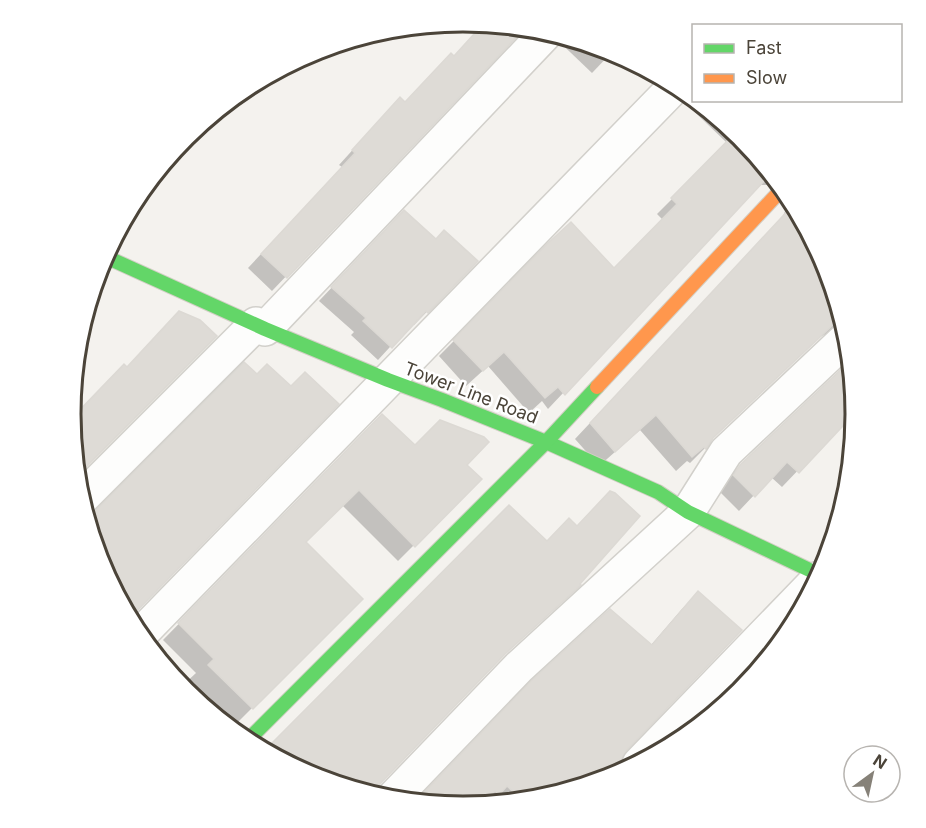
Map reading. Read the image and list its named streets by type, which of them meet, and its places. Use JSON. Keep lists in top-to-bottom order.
{
  "streets": {
    "street": ["Tower Line Road"]
  },
  "legend": ["Fast", "Slow"],
  "north": "top right"
}
